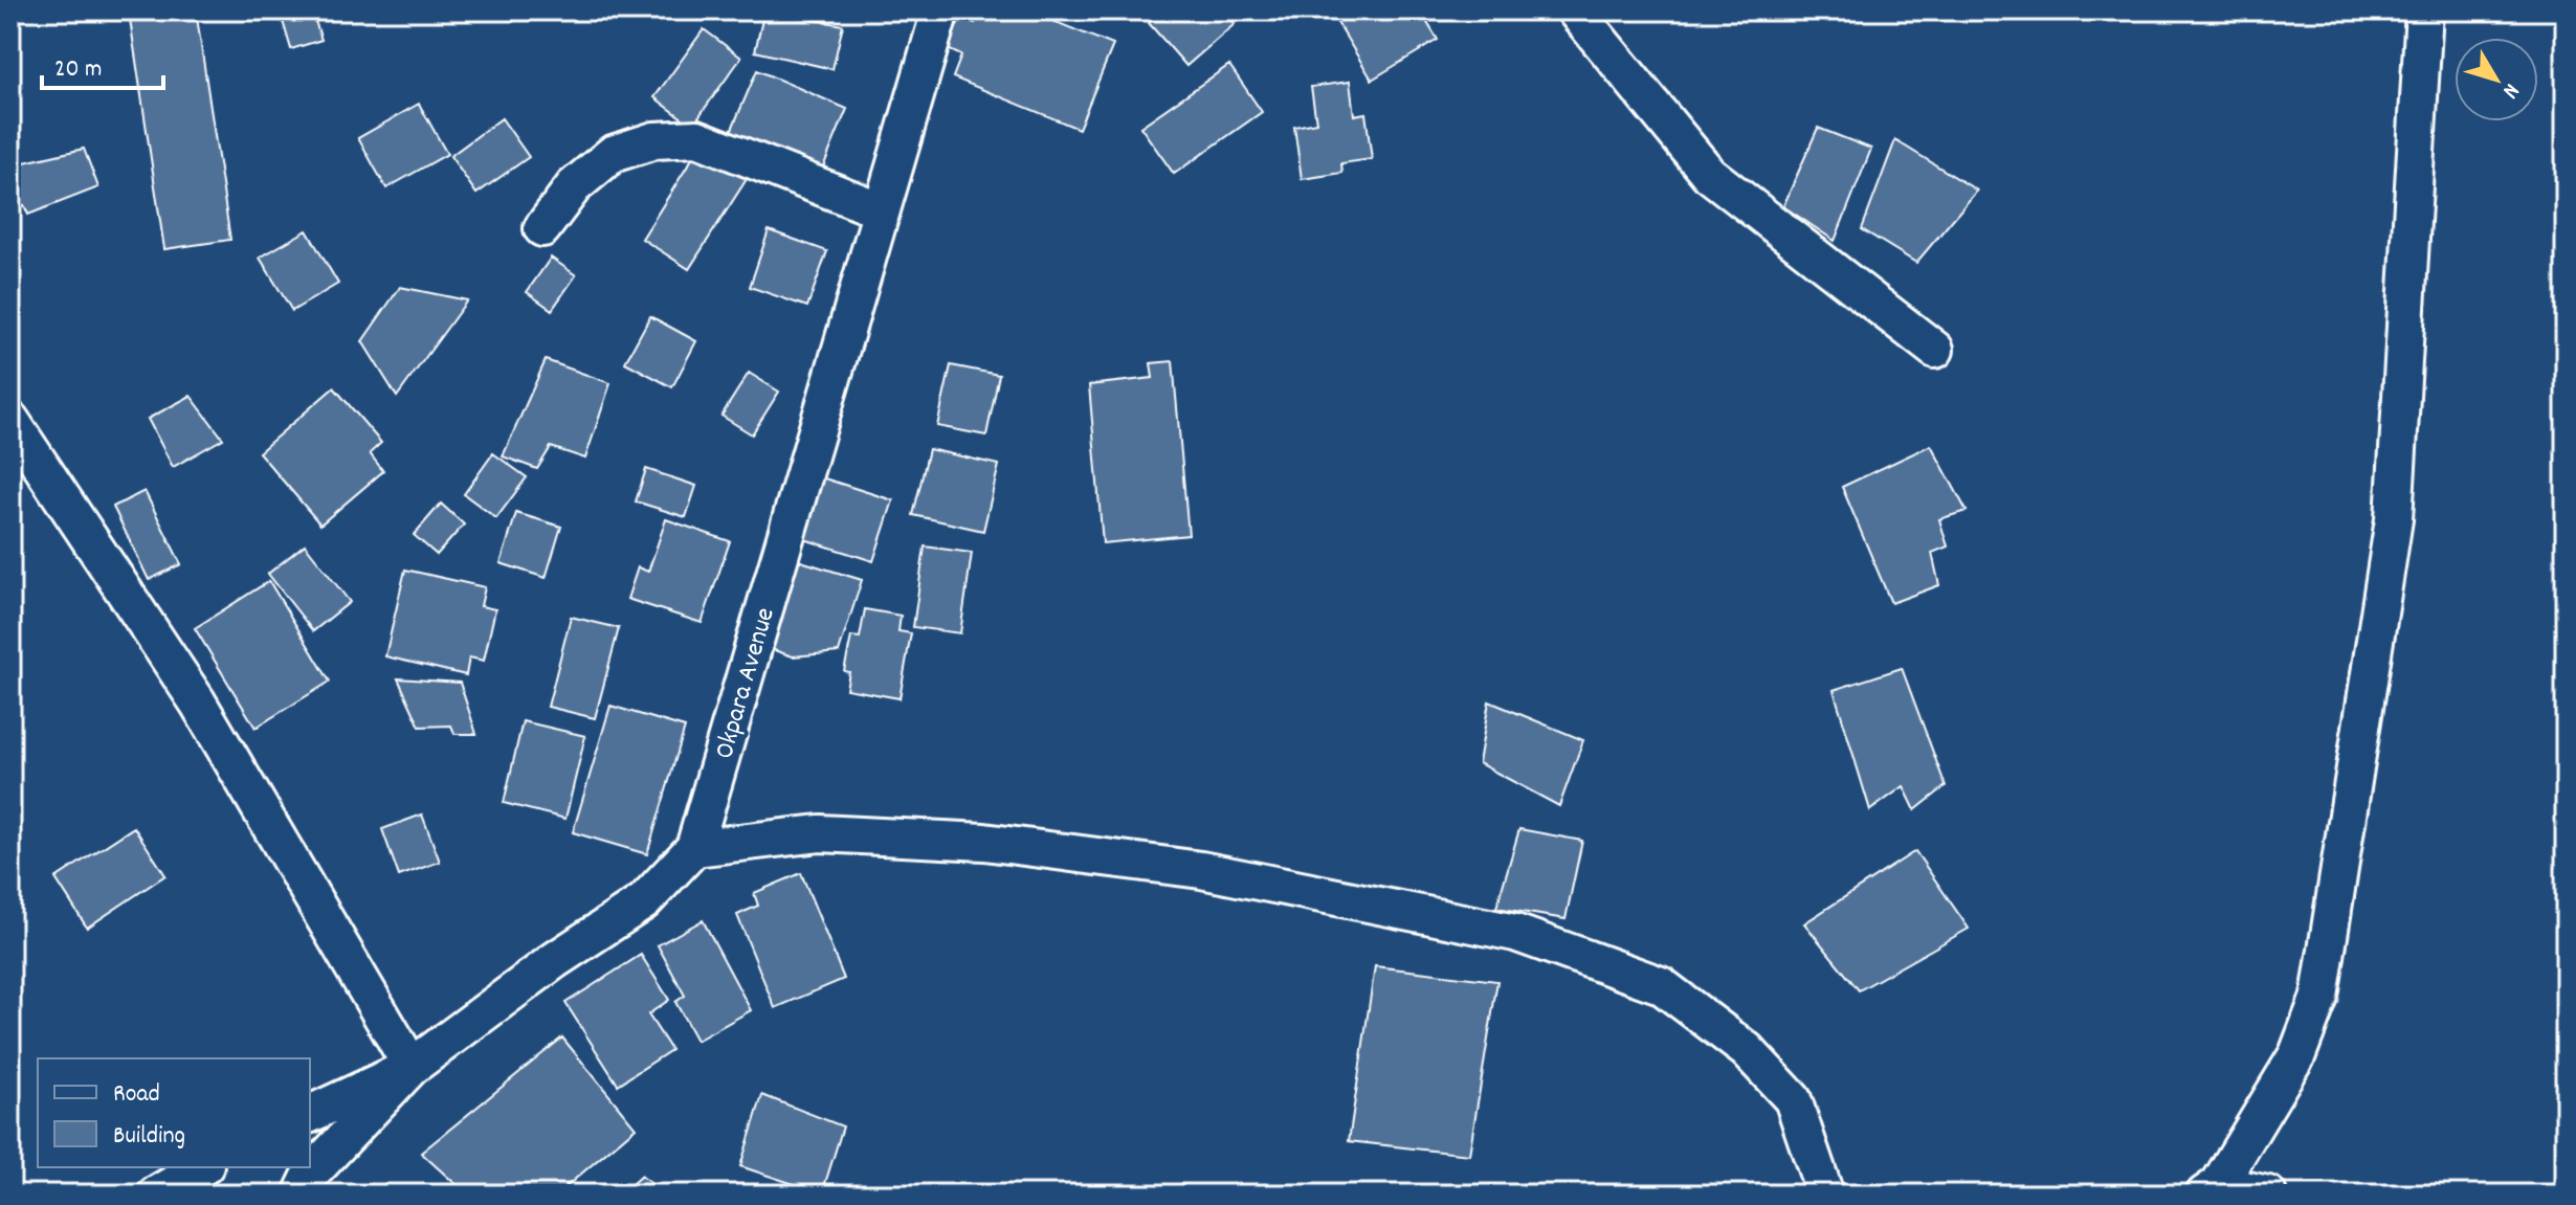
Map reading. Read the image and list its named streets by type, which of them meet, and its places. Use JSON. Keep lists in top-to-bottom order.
{
  "streets": {
    "street": ["Okpara Avenue"]
  },
  "legend": ["Road", "Building"],
  "scale_bar": "20 m",
  "north": "bottom right"
}
